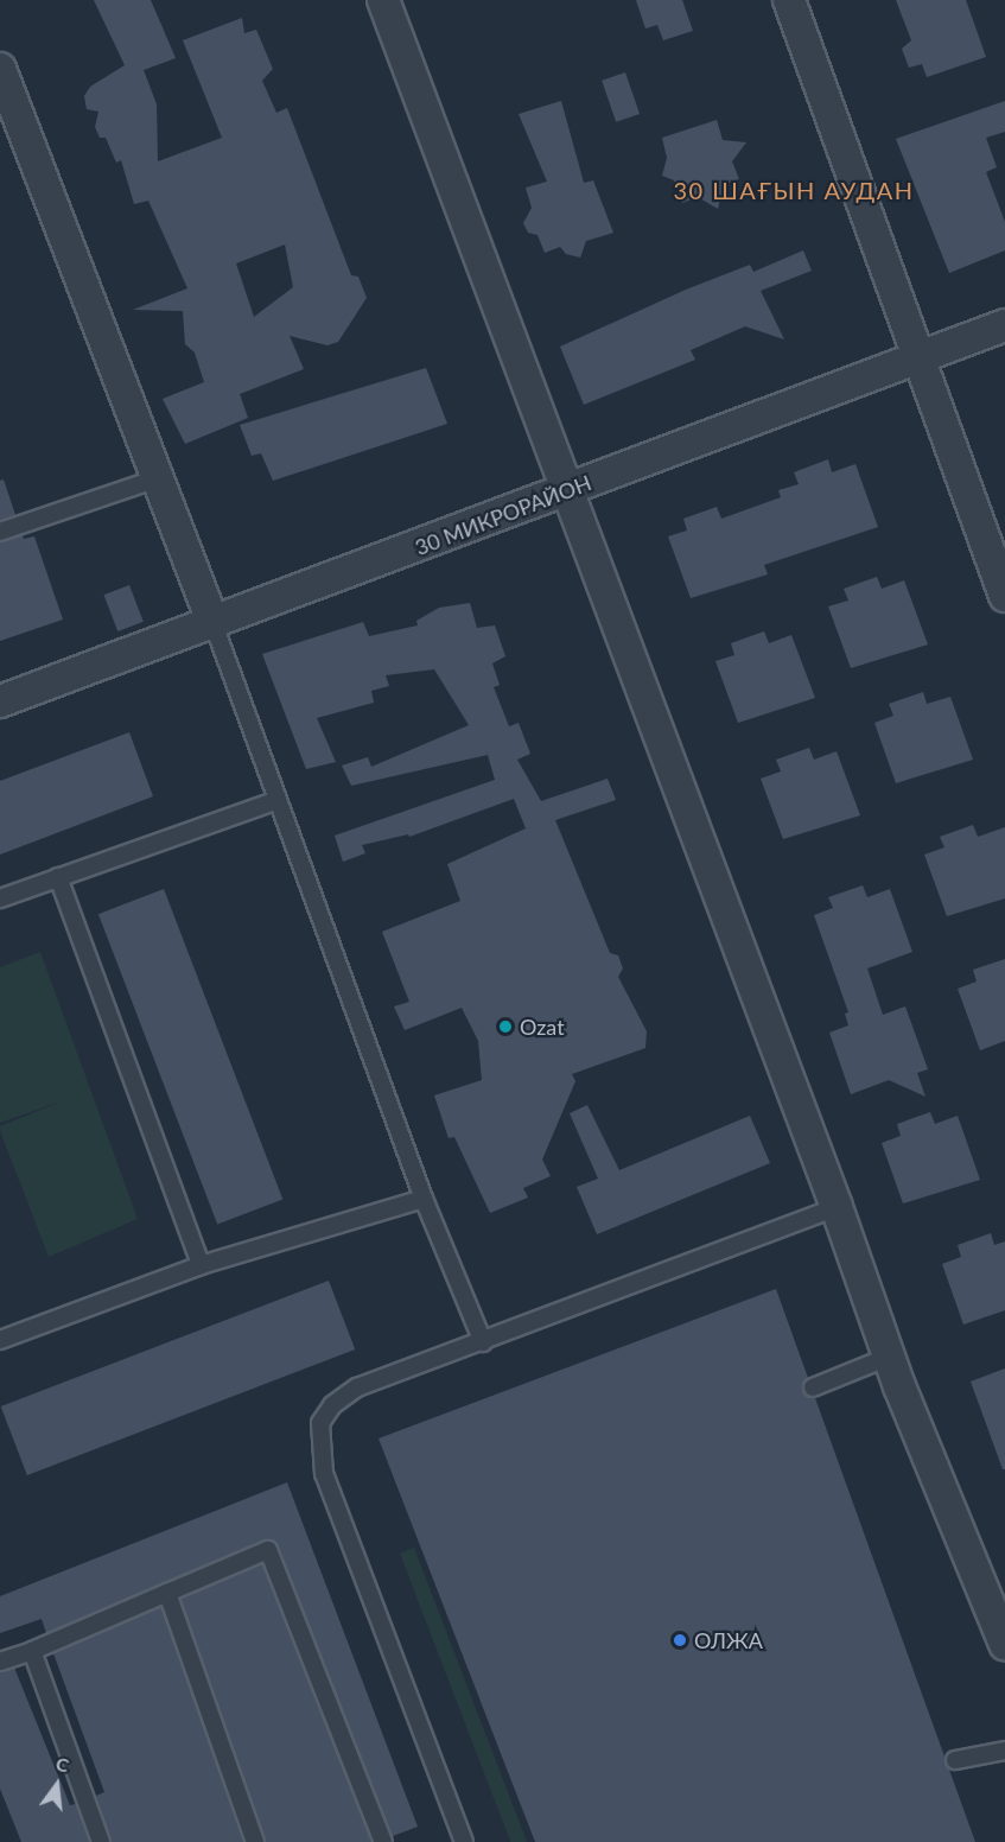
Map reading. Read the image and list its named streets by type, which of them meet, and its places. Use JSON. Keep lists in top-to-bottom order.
{
  "streets": {
    "street": ["30 МИКРОРАЙОН"]
  },
  "districts": ["30 ШАҒЫН АУДАН"],
  "places": ["Ozat", "ОЛЖА"],
  "north": "top"
}
